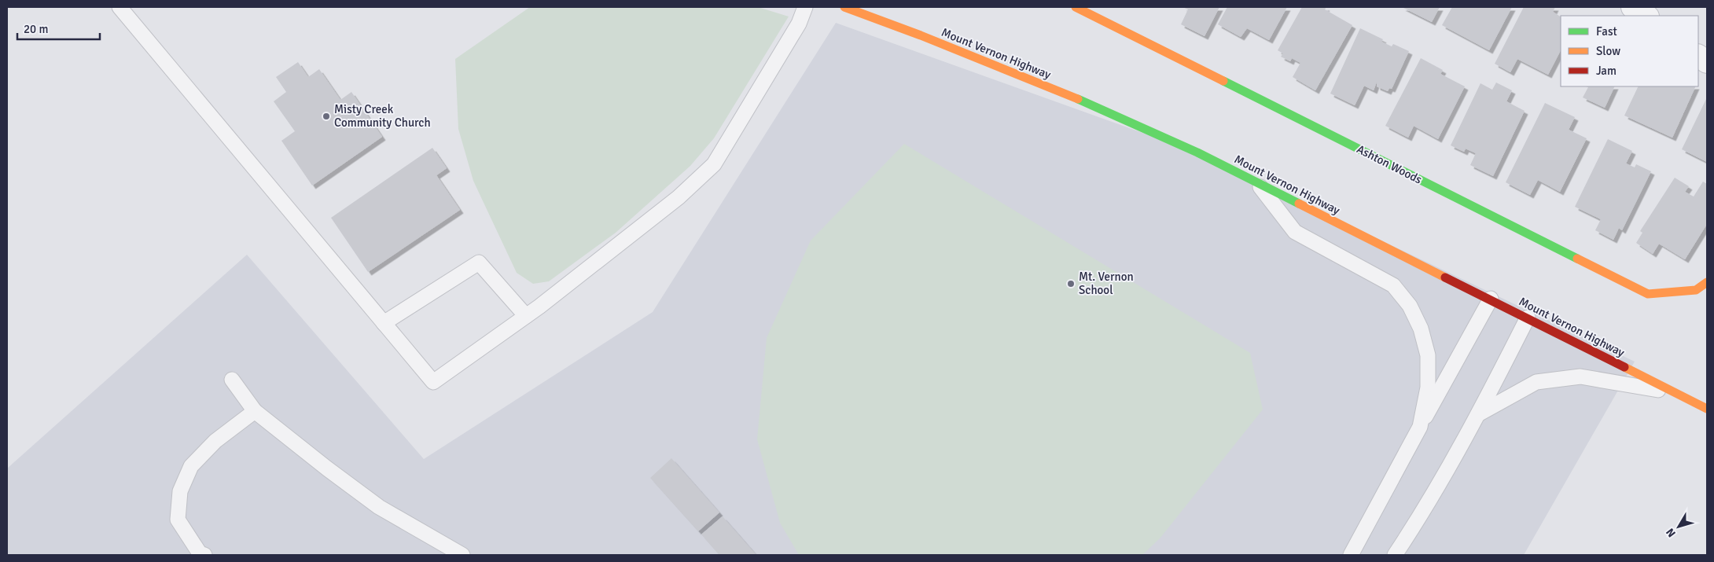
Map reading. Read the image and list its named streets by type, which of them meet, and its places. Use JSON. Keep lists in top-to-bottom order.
{
  "streets": {
    "main road": ["Mount Vernon Highway", "Ashton Woods"]
  },
  "places": ["Misty Creek Community Church", "Mt. Vernon School"],
  "legend": ["Fast", "Slow", "Jam"],
  "scale_bar": "20 m",
  "north": "bottom left"
}
